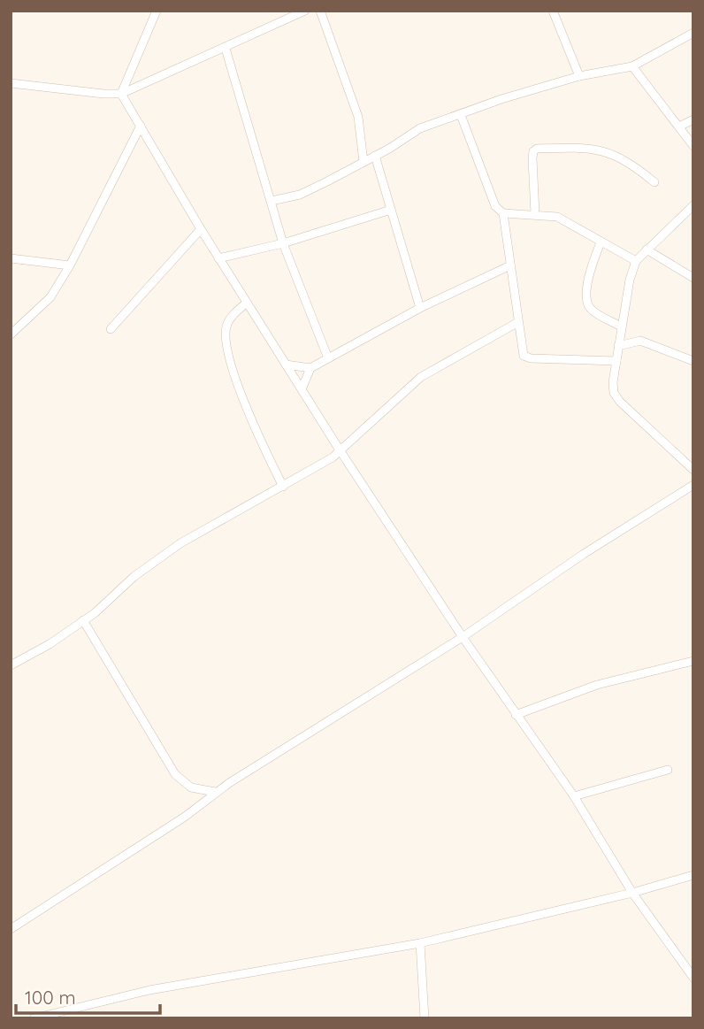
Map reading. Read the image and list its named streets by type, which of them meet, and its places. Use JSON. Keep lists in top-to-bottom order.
{
  "scale_bar": "100 m"
}
